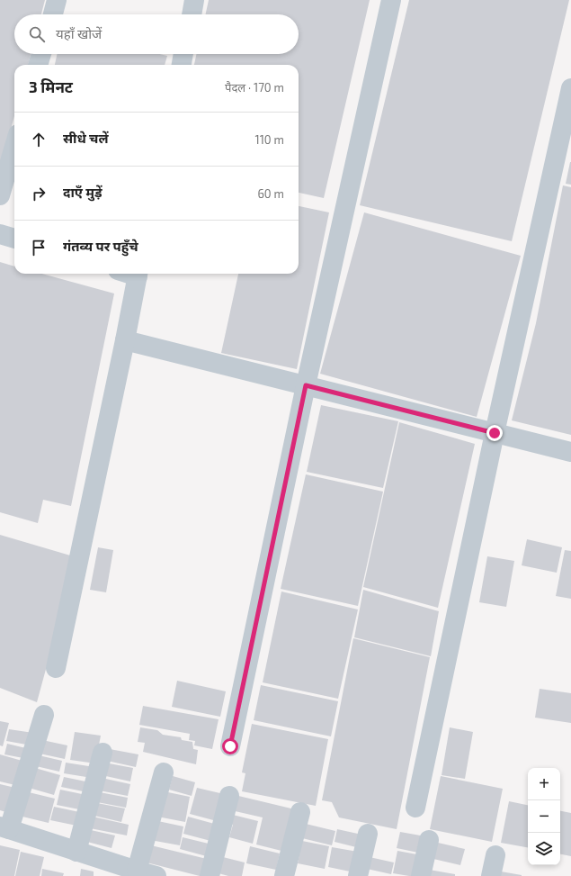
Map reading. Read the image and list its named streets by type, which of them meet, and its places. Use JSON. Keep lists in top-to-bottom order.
{
  "page": {
    "search": "यहाँ खोजें",
    "heading": ["3 मिनट", "पैदल · 170 m"],
    "list": [
      ["सीधे चलें", "110 m"],
      ["दाएँ मुड़ें", "60 m"],
      "गंतव्य पर पहुँचे"
    ],
    "map_buttons": ["+", "−"]
  }
}
